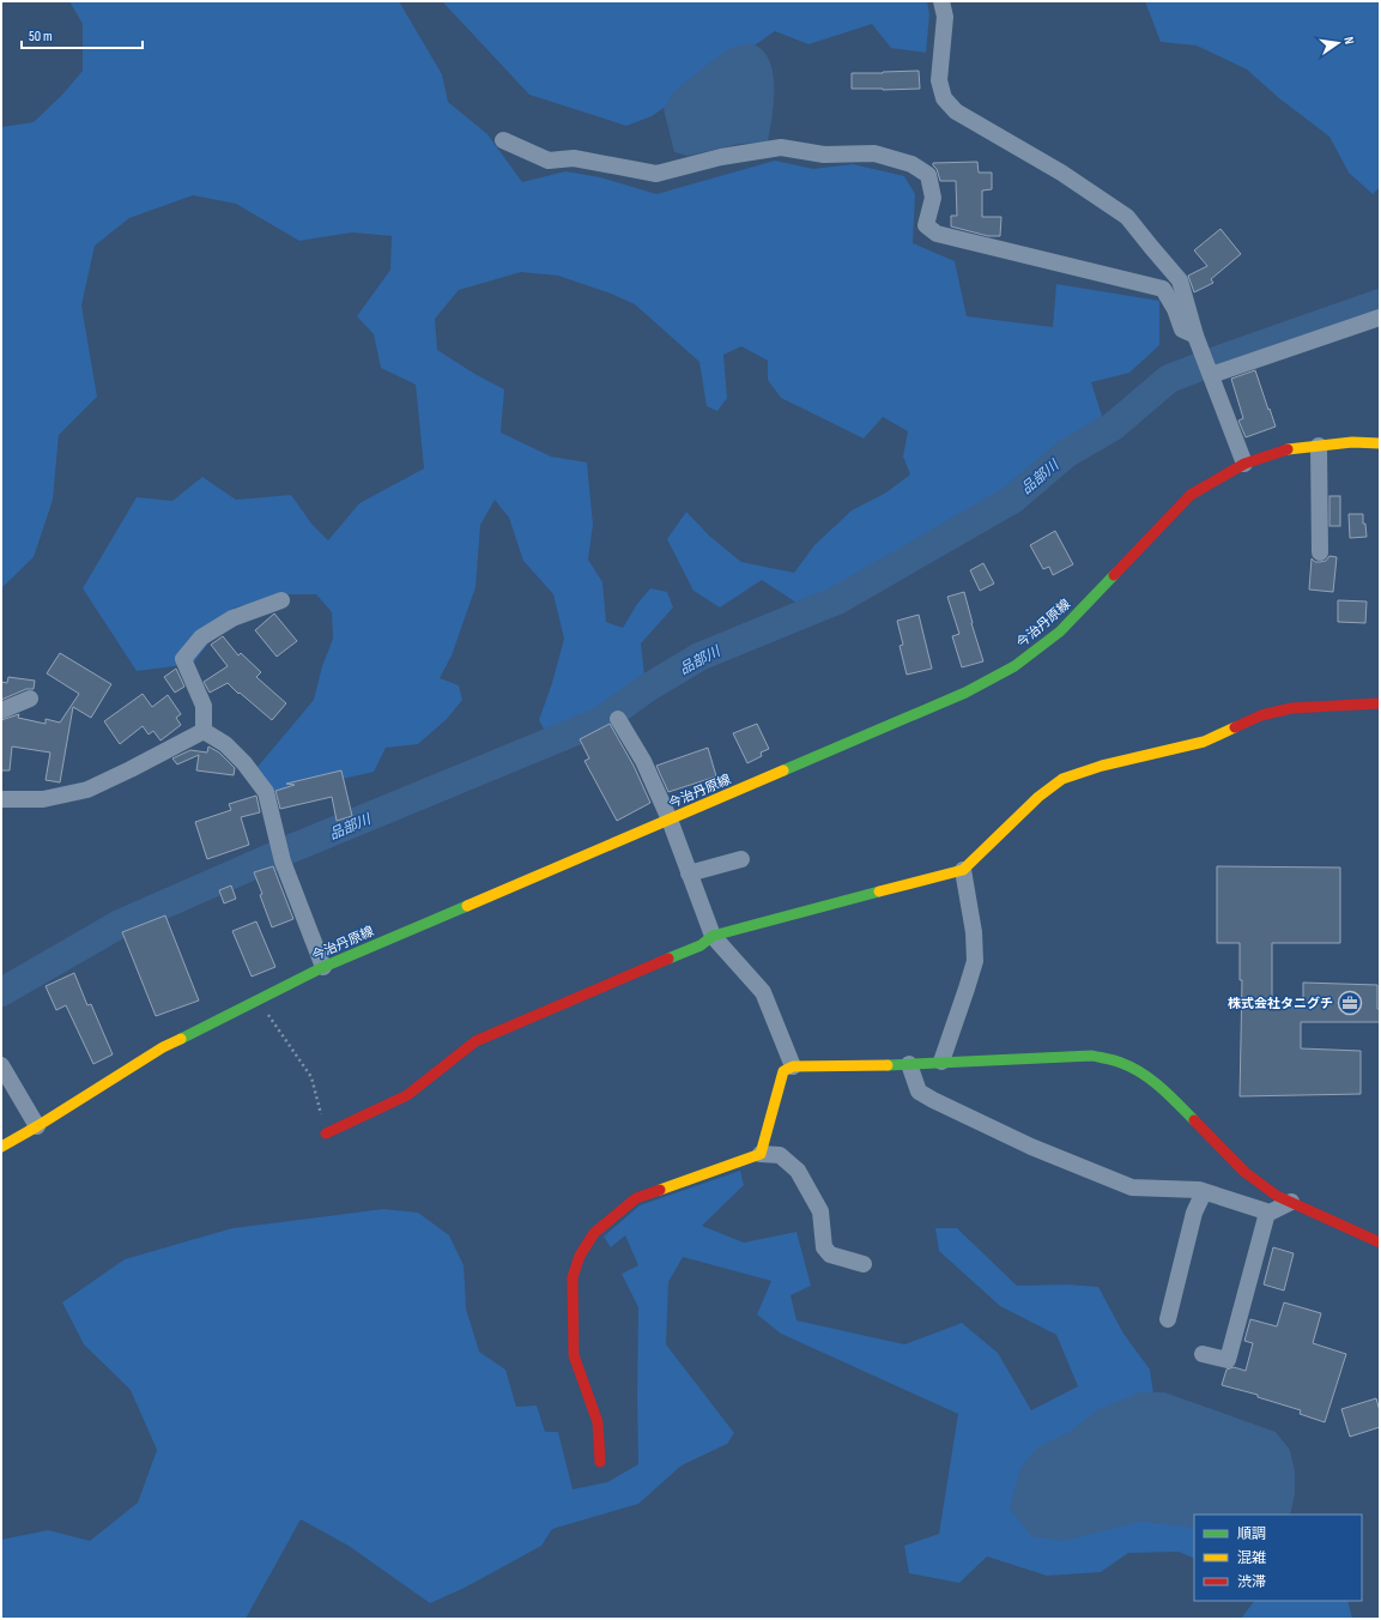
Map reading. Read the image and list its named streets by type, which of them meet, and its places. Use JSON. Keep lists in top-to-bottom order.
{
  "streets": {
    "street": ["今治丹原線"]
  },
  "water": ["品部川"],
  "places": {
    "office": ["株式会社タニグチ"]
  },
  "legend": ["順調", "混雑", "渋滞"],
  "scale_bar": "50 m",
  "north": "right"
}
